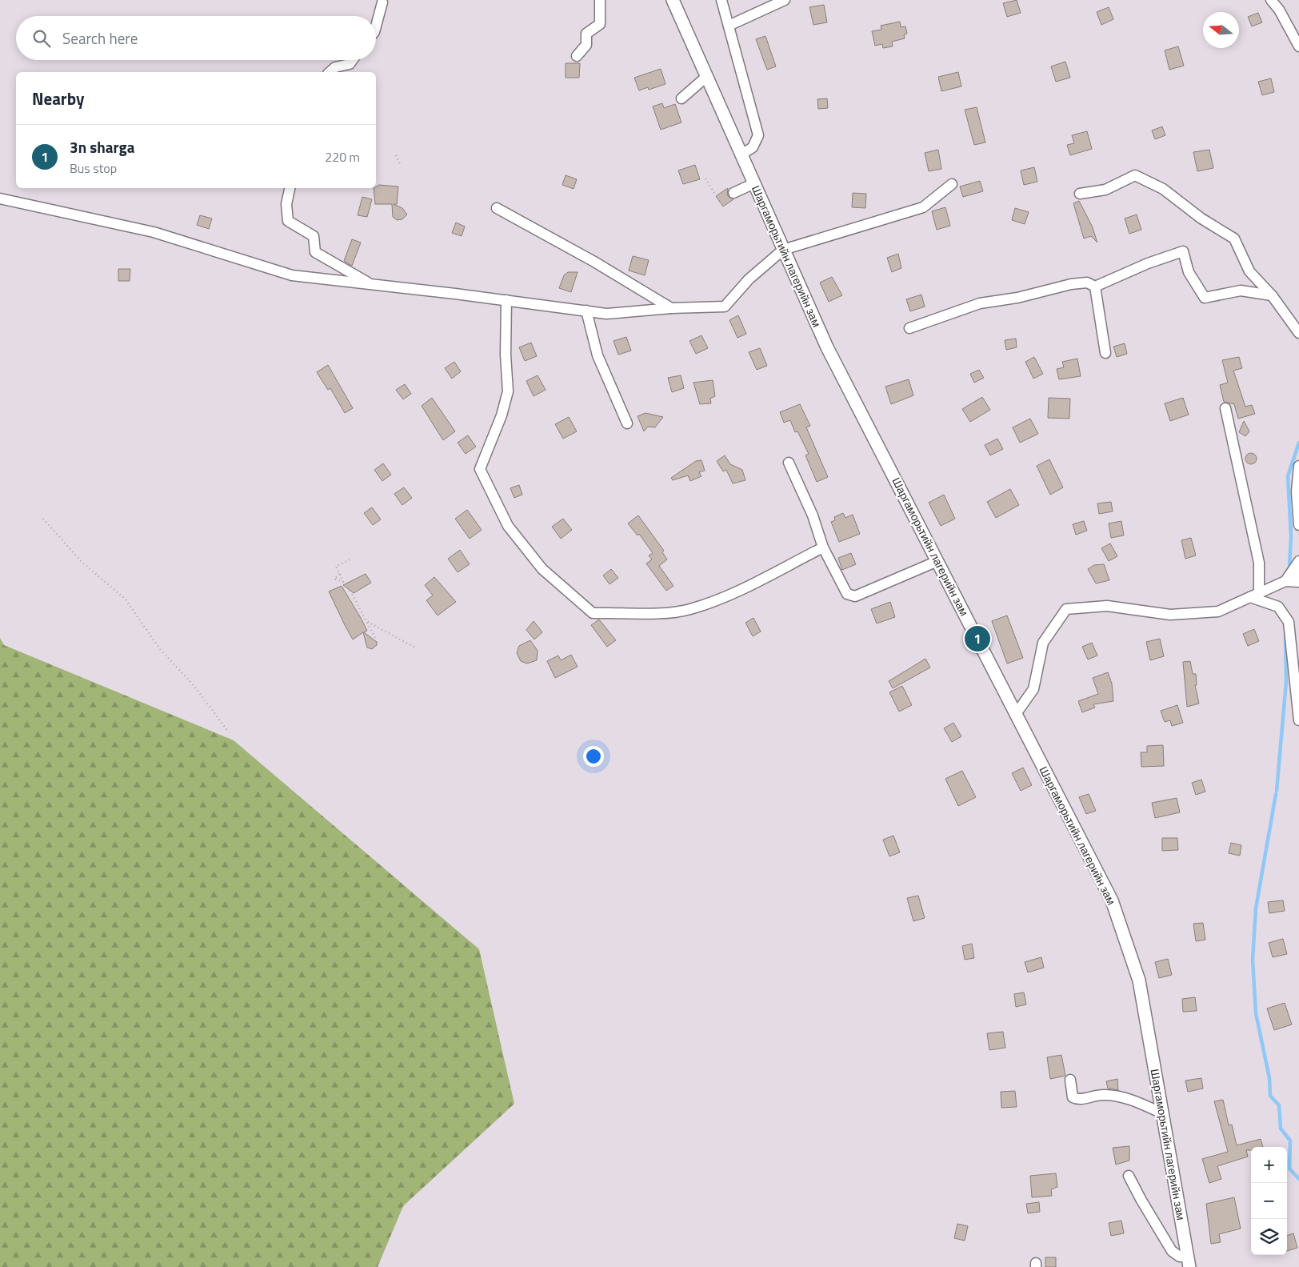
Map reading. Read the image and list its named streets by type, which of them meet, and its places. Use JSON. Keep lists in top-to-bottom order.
{
  "streets": {
    "street": ["Шаргаморьтийн лагерийн зам"]
  },
  "north": "left",
  "page": {
    "search": "Search here",
    "heading": "Nearby",
    "list": [
      {
        "mark": "1",
        "name": "3n sharga",
        "note": "Bus stop",
        "value": "220 m"
      }
    ],
    "pins": "1",
    "map_buttons": ["+", "−"]
  }
}
